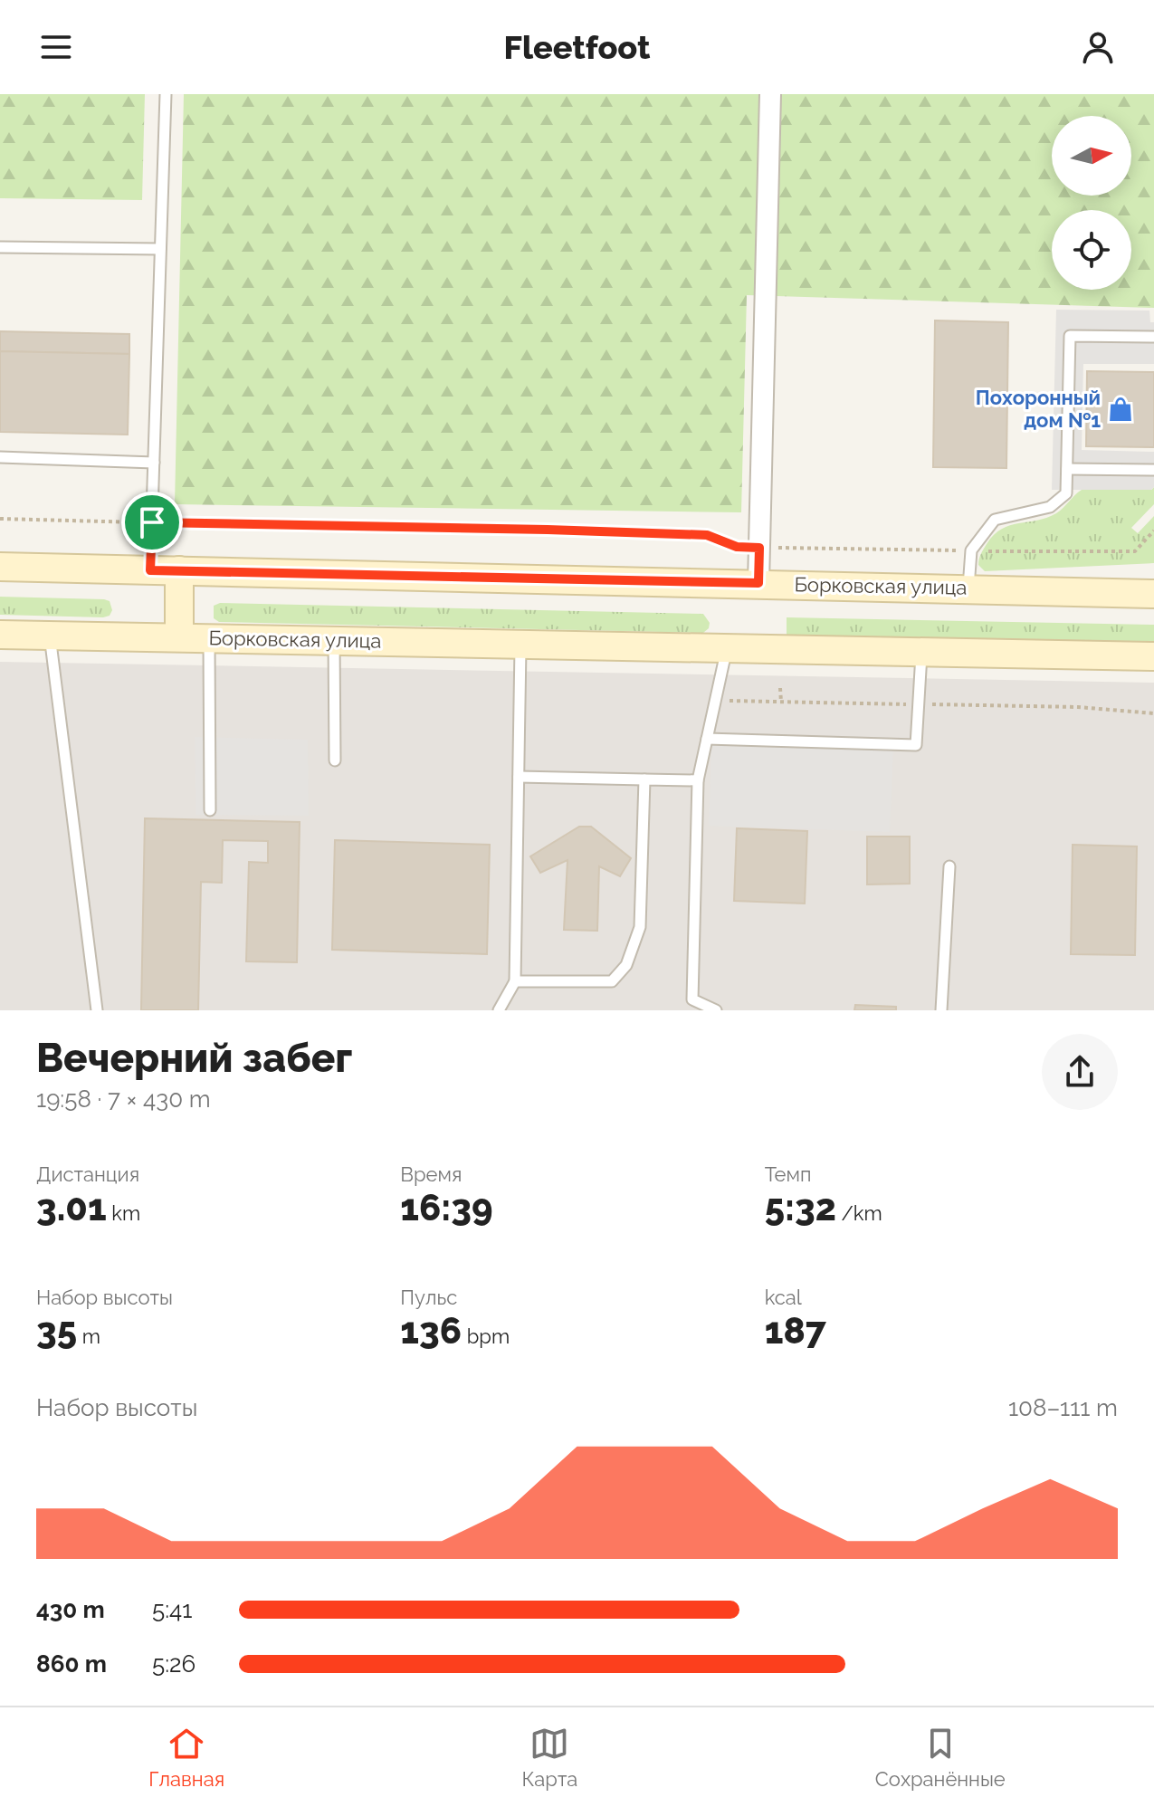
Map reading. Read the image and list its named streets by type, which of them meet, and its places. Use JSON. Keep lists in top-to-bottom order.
{
  "streets": {
    "main road": ["Борковская улица"]
  },
  "places": {
    "shop": ["Похоронный дом №1"]
  },
  "north": "right",
  "page": {
    "header": "Fleetfoot",
    "heading": ["Вечерний забег", "19:58 · 7 × 430 m"],
    "stats": [
      ["Дистанция", "3.01 km"],
      ["Время", "16:39"],
      ["Темп", "5:32 /km"],
      ["Набор высоты", "35 m"],
      ["Пульс", "136 bpm"],
      ["kcal", "187"]
    ],
    "chart": ["Набор высоты", "108–111 m"],
    "list": [
      {
        "name": "430 m",
        "note": "5:41"
      },
      {
        "name": "860 m",
        "note": "5:26"
      }
    ],
    "tabs": ["Главная", "Карта", "Сохранённые"]
  }
}
